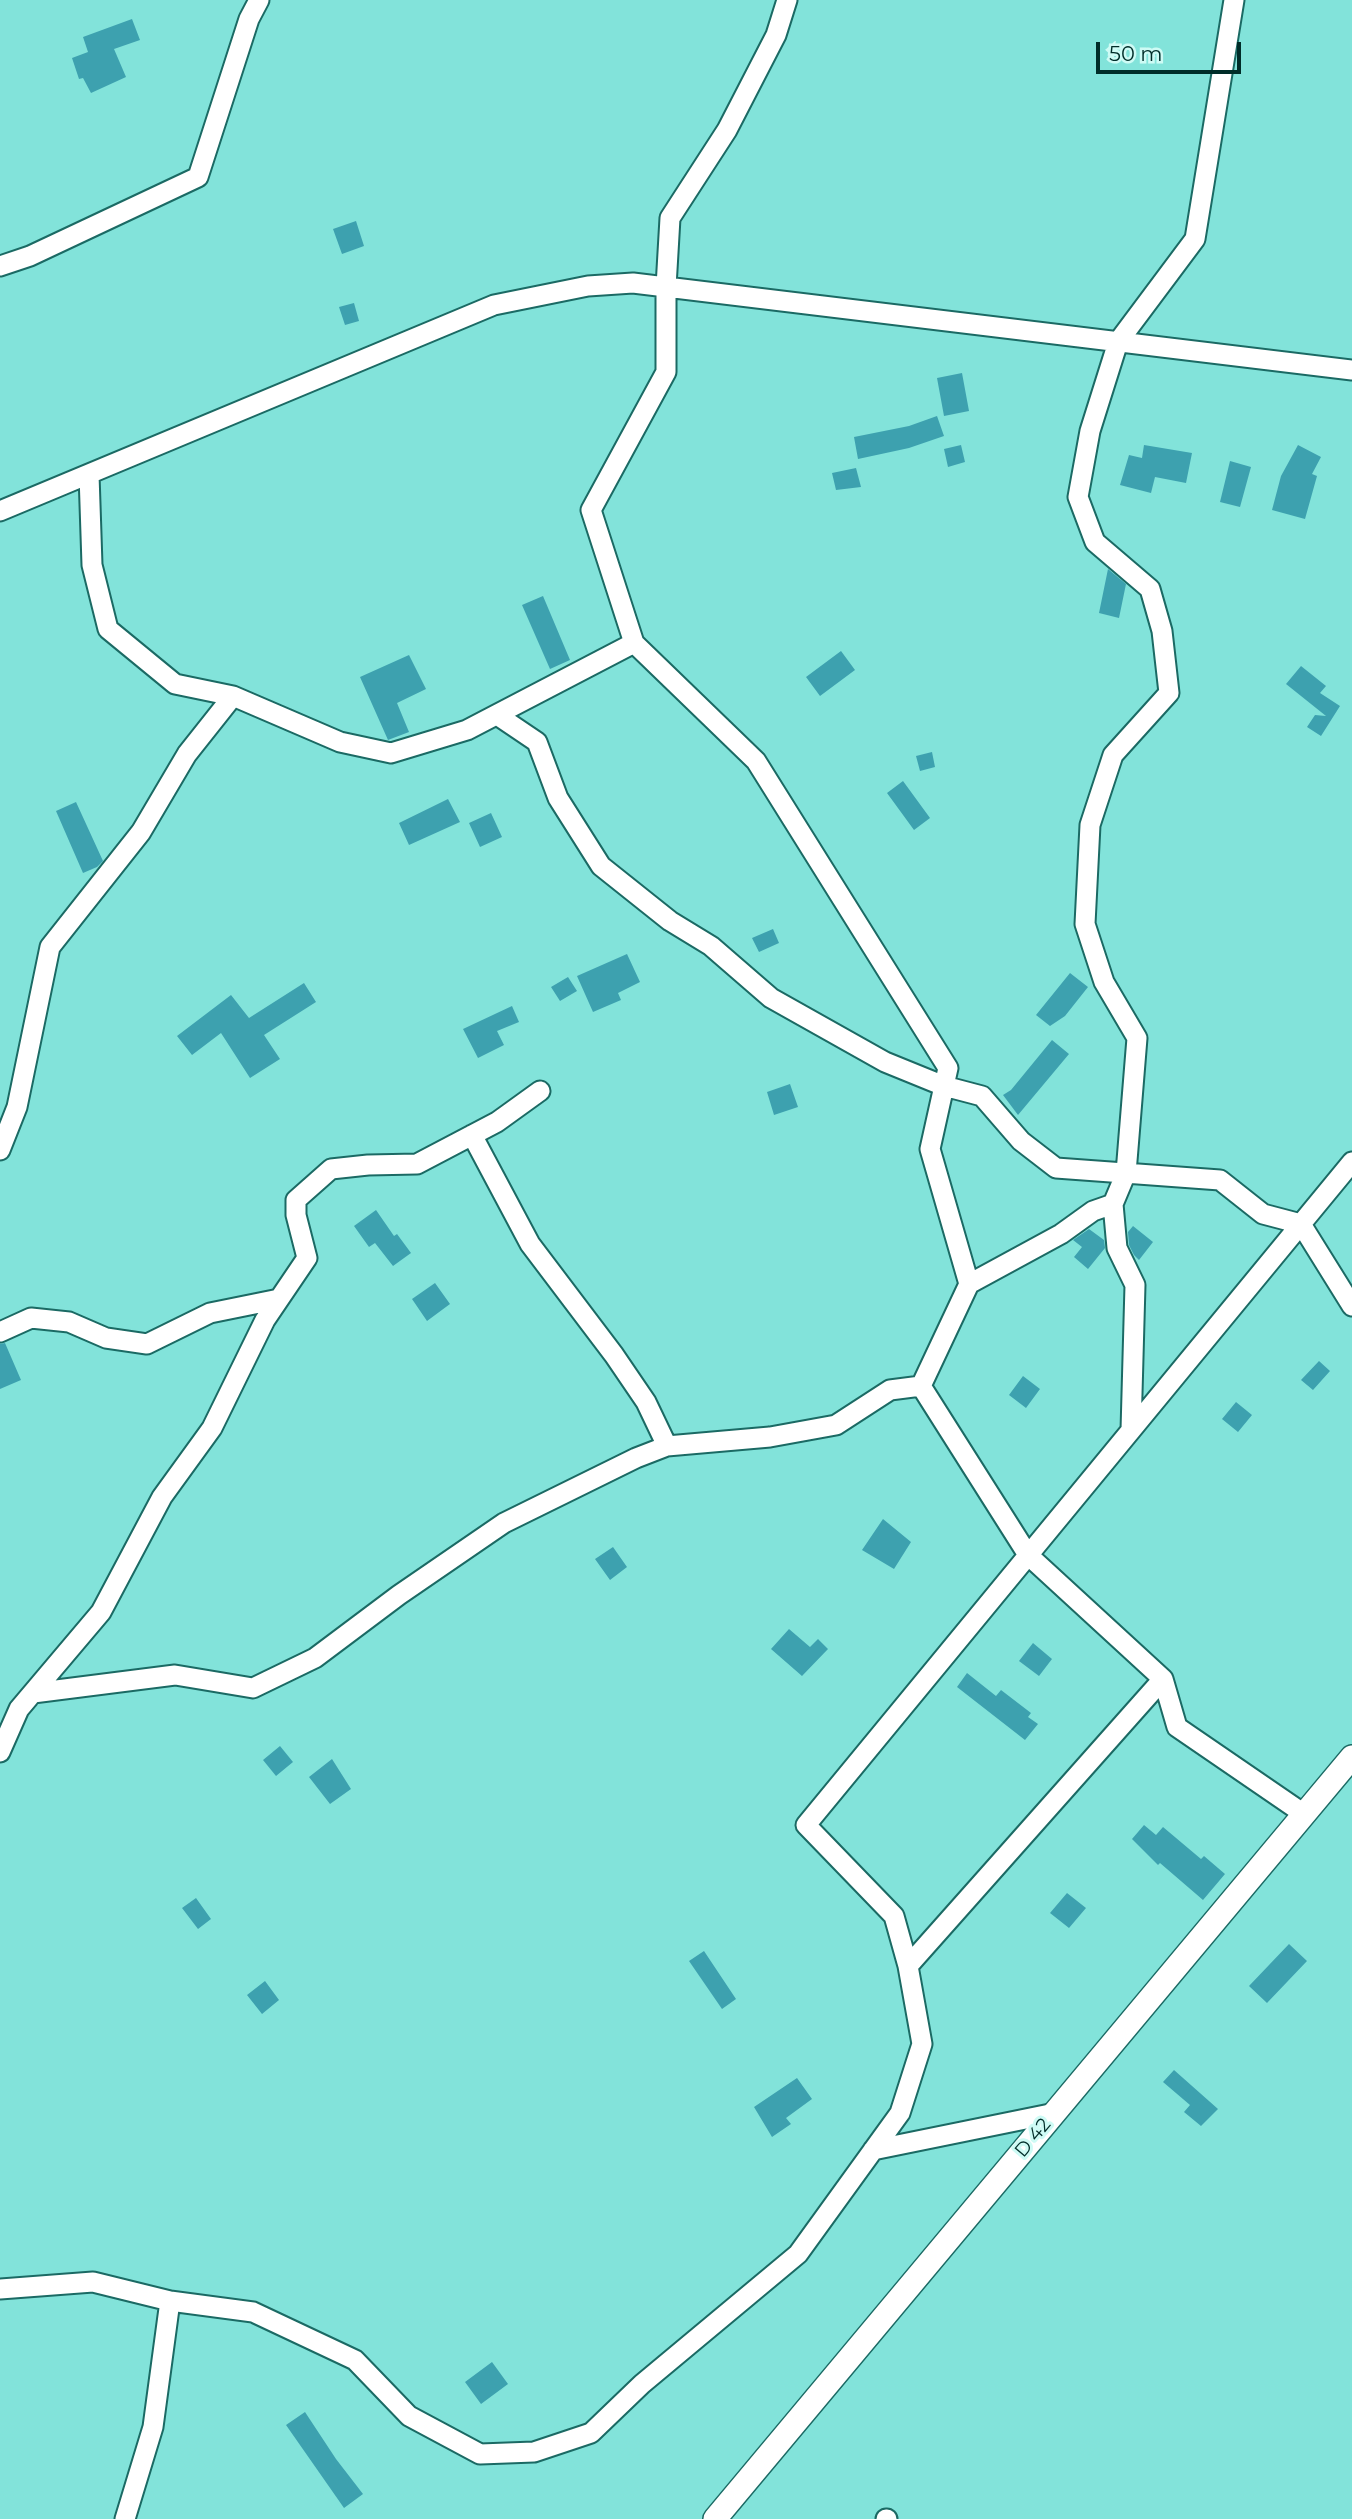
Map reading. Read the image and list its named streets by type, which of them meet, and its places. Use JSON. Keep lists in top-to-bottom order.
{
  "streets": {
    "street": ["D 42"]
  },
  "scale_bar": "50 m"
}
